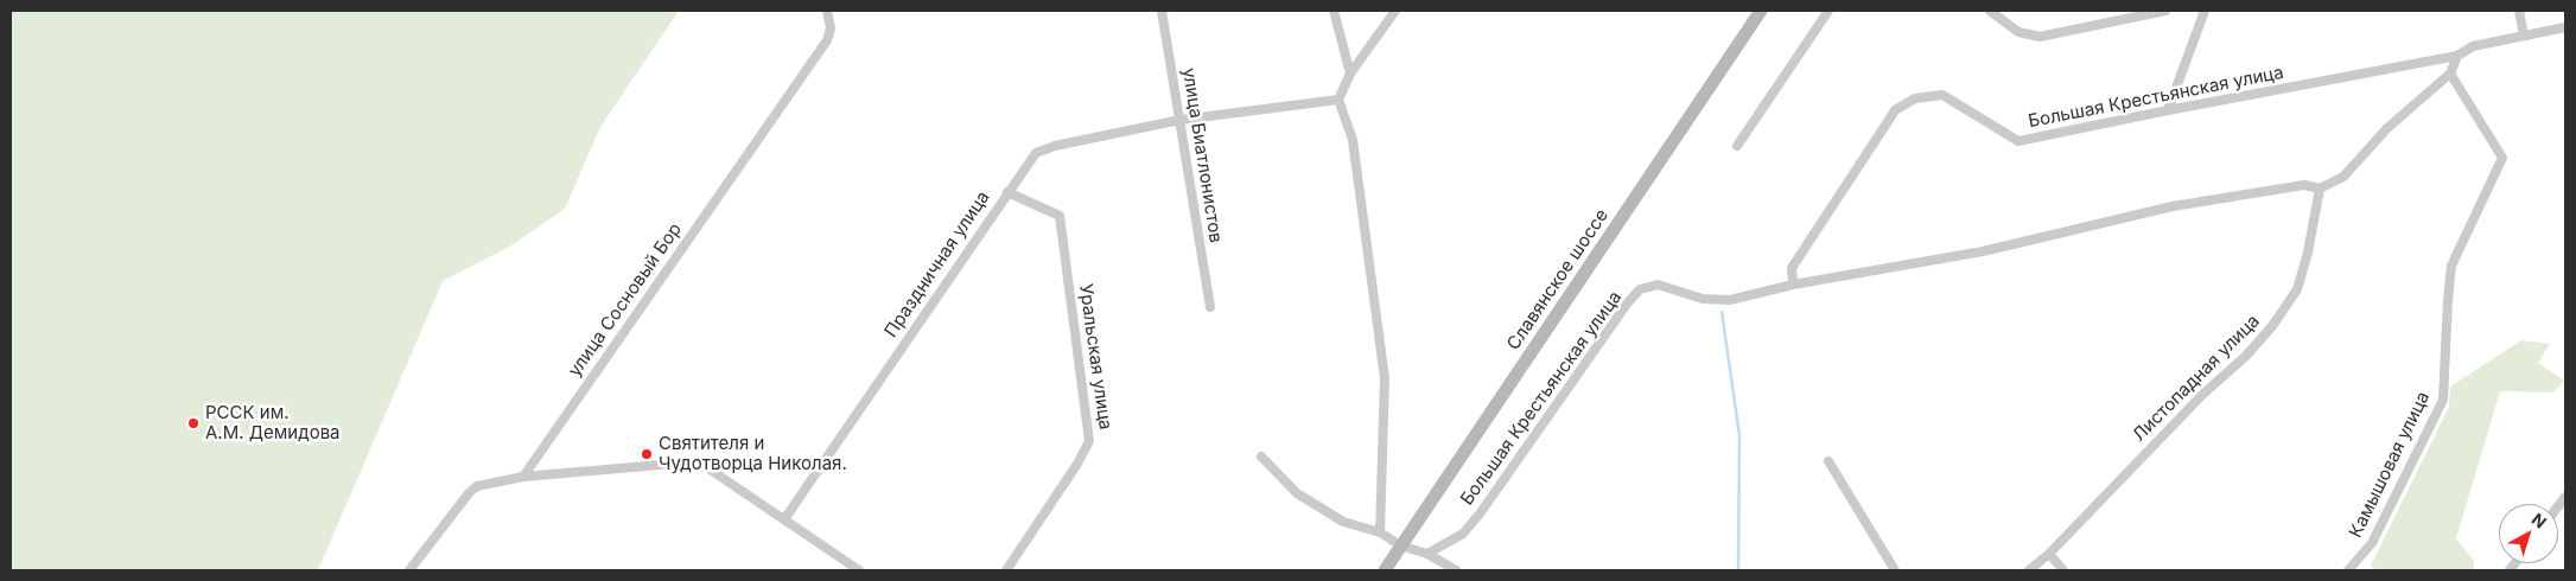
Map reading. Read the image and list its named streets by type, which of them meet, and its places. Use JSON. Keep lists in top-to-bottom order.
{
  "streets": {
    "main road": ["Славянское шоссе"],
    "street": [
      "Большая Крестьянская улица",
      "улица Биатлонистов",
      "Праздничная улица",
      "улица Сосновый Бор",
      "Уральская улица",
      "Листопадная улица",
      "Камышовая улица"
    ]
  },
  "crossings": [
    ["Большая Крестьянская улица", "Листопадная улица"],
    ["улица Биатлонистов", "Праздничная улица"],
    ["Праздничная улица", "Уральская улица"]
  ],
  "places": ["РССК им. А.М. Демидова", "Святителя и Чудотворца Николая."],
  "north": "top right"
}
